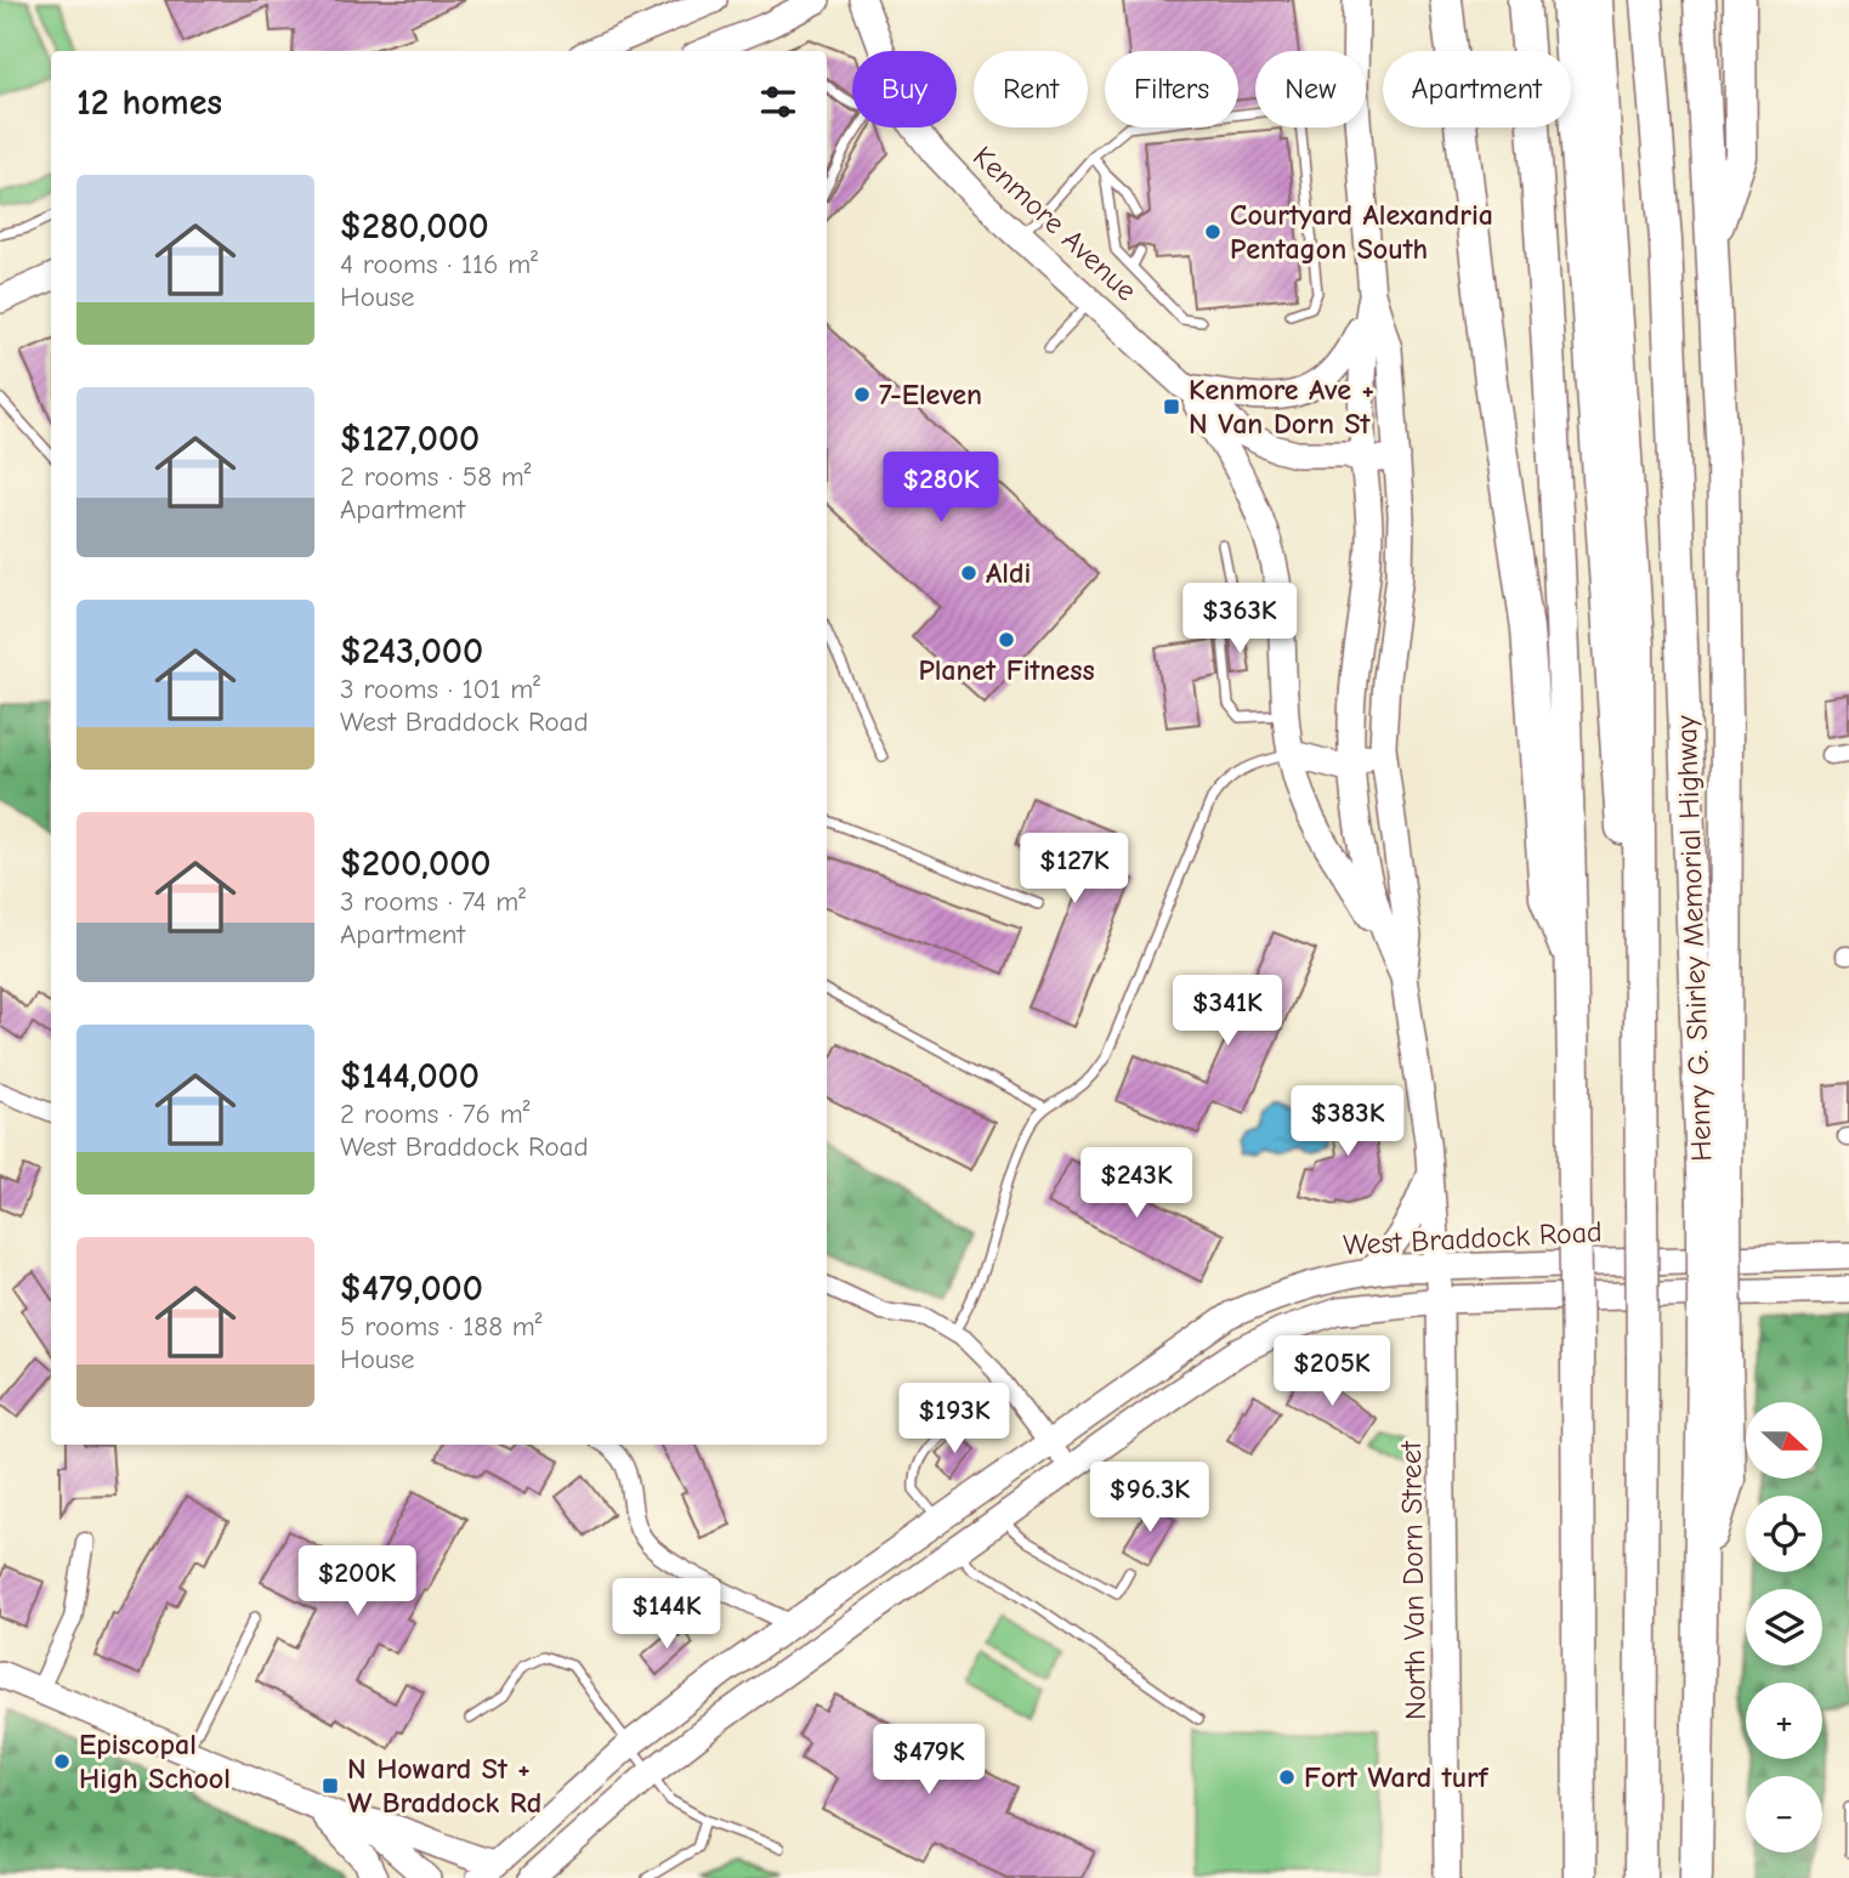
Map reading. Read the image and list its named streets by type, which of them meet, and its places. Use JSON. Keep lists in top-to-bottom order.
{
  "streets": {
    "highway": ["Henry G. Shirley Memorial Highway"],
    "main road": ["Kenmore Avenue", "West Braddock Road", "North Van Dorn Street"]
  },
  "crossings": [
    ["Kenmore Avenue", "North Van Dorn Street"],
    ["West Braddock Road", "North Van Dorn Street"]
  ],
  "places": {
    "other": [
      "Courtyard Alexandria Pentagon South",
      "7-Eleven",
      "Aldi",
      "Planet Fitness",
      "Episcopal High School",
      "Fort Ward turf"
    ],
    "transit": ["Kenmore Ave + N Van Dorn St", "N Howard St + W Braddock Rd"]
  },
  "north": "right",
  "page": {
    "chip": [
      "Buy",
      "Rent",
      "Filters",
      "New",
      "Apartment"
    ],
    "heading": "12 homes",
    "list": [
      {
        "name": "$280,000",
        "note": "4 rooms · 116 m² · House"
      },
      {
        "name": "$127,000",
        "note": "2 rooms · 58 m² · Apartment"
      },
      {
        "name": "$243,000",
        "note": "3 rooms · 101 m² · West Braddock Road"
      },
      {
        "name": "$200,000",
        "note": "3 rooms · 74 m² · Apartment"
      },
      {
        "name": "$144,000",
        "note": "2 rooms · 76 m² · West Braddock Road"
      },
      {
        "name": "$479,000",
        "note": "5 rooms · 188 m² · House"
      }
    ],
    "price": [
      "$280K",
      "$363K",
      "$127K",
      "$341K",
      "$383K",
      "$243K",
      "$205K",
      "$193K",
      "$96.3K",
      "$200K",
      "$144K",
      "$479K"
    ],
    "map_buttons": ["+", "−"]
  }
}
